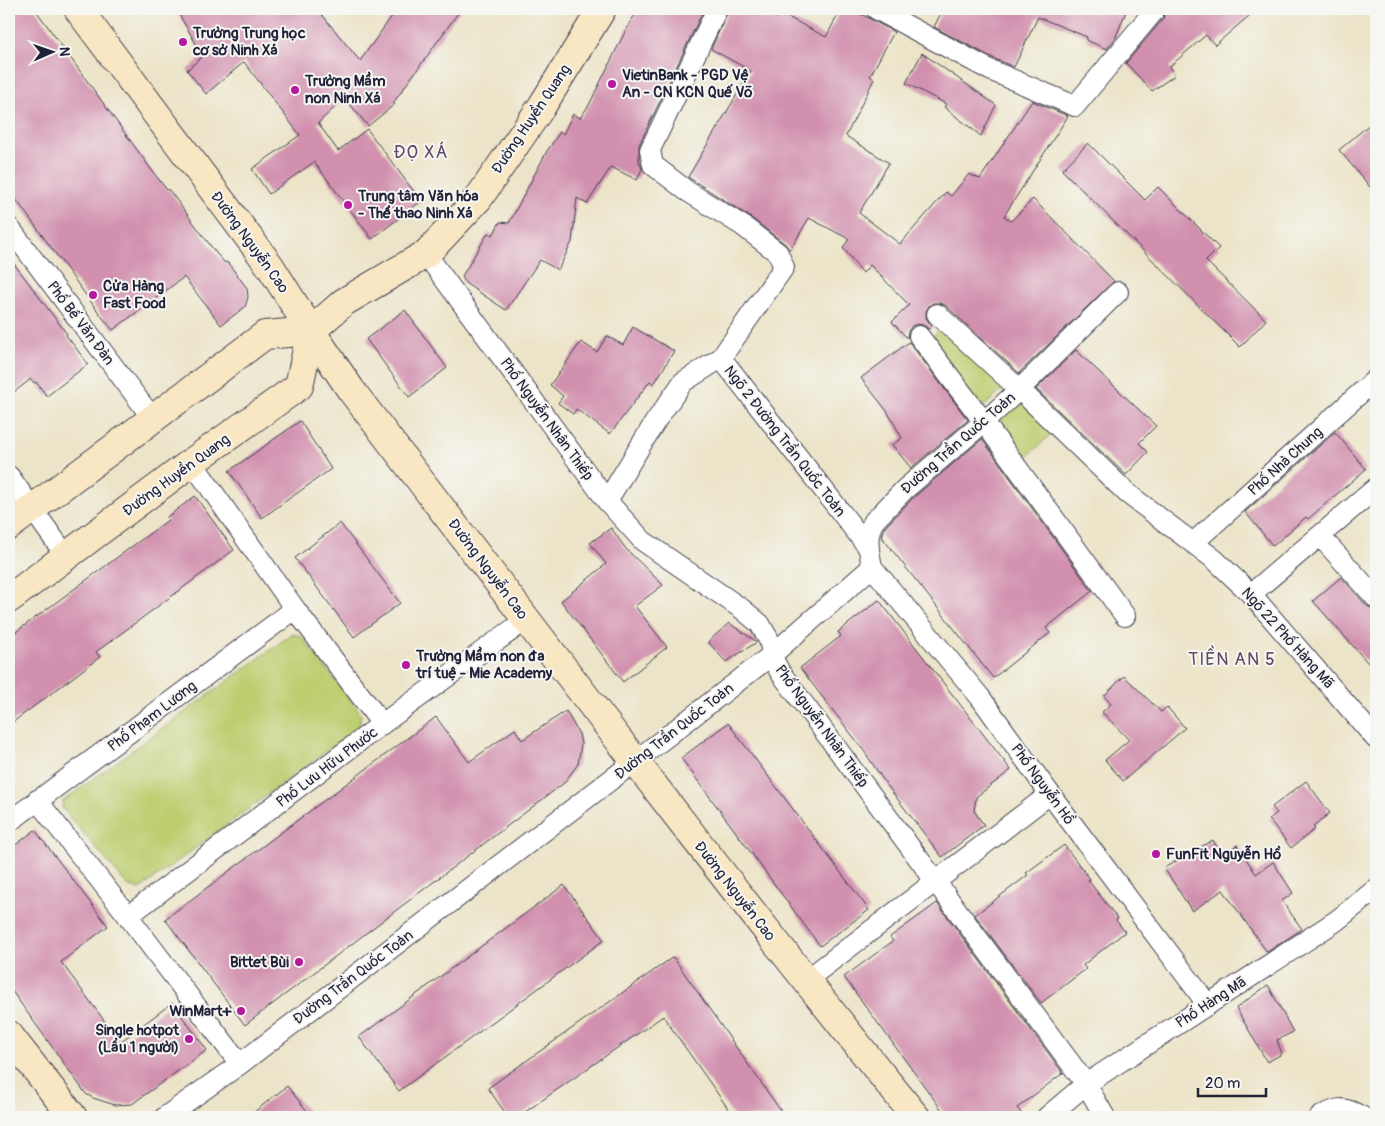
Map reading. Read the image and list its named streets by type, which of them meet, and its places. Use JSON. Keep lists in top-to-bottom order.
{
  "streets": {
    "main road": ["Đường Huyền Quang", "Đường Nguyễn Cao"],
    "street": [
      "Phố Bế Văn Đàn",
      "Phố Nguyễn Nhân Thiếp",
      "Ngõ 2 Đường Trần Quốc Toản",
      "Đường Trần Quốc Toản",
      "Phố Nhà Chung",
      "Ngõ 22 Phố Hàng Mã",
      "Phố Phạm Lương",
      "Phố Lưu Hữu Phước",
      "Phố Nguyễn Hồ",
      "Phố Hàng Mã"
    ]
  },
  "crossings": [
    ["Đường Huyền Quang", "Đường Nguyễn Cao"],
    ["Đường Huyền Quang", "Phố Nguyễn Nhân Thiếp"],
    ["Đường Nguyễn Cao", "Đường Trần Quốc Toản"],
    ["Đường Nguyễn Cao", "Phố Lưu Hữu Phước"],
    ["Phố Nguyễn Nhân Thiếp", "Đường Trần Quốc Toản"],
    ["Phố Nguyễn Nhân Thiếp", "Phố Hàng Mã"],
    ["Ngõ 2 Đường Trần Quốc Toản", "Đường Trần Quốc Toản"],
    ["Ngõ 2 Đường Trần Quốc Toản", "Phố Nguyễn Hồ"],
    ["Đường Trần Quốc Toản", "Ngõ 22 Phố Hàng Mã"],
    ["Đường Trần Quốc Toản", "Phố Nguyễn Hồ"],
    ["Phố Nhà Chung", "Ngõ 22 Phố Hàng Mã"],
    ["Phố Nguyễn Hồ", "Phố Hàng Mã"]
  ],
  "districts": ["ĐỌ XÁ", "TIỀN AN 5"],
  "places": [
    "Trường Trung học cơ sở Ninh Xá",
    "VietinBank - PGD Vệ An - CN KCN Quế Võ",
    "Trường Mầm non Ninh Xá",
    "Trung tâm Văn hóa - Thể thao Ninh Xá",
    "Cửa Hàng Fast Food",
    "Trường Mầm non đa trí tuệ - Mie Academy",
    "FunFit Nguyễn Hồ",
    "Bittet Bùi",
    "WinMart+",
    "Single hotpot (Lẩu 1 người)"
  ],
  "scale_bar": "20 m",
  "north": "right"
}
